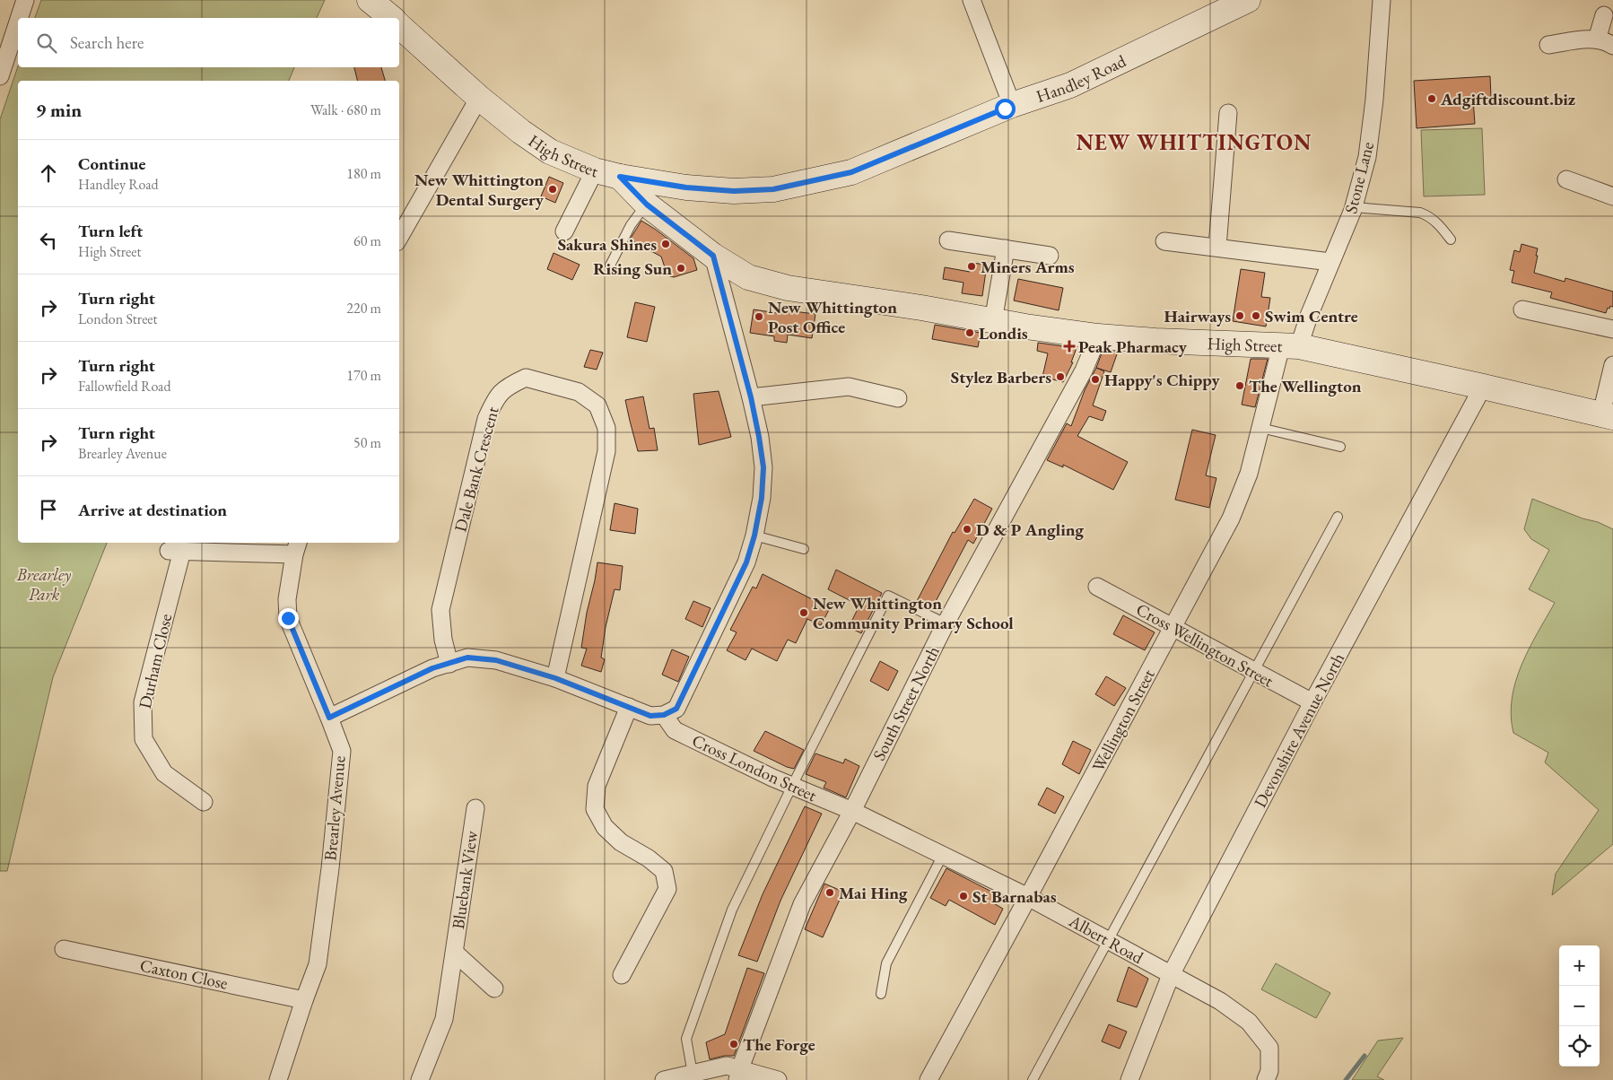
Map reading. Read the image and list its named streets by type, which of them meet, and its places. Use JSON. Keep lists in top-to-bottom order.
{
  "streets": {
    "street": [
      "Handley Road",
      "High Street",
      "Stone Lane",
      "Dale Bank Crescent",
      "Cross Wellington Street",
      "Durham Close",
      "South Street North",
      "Wellington Street",
      "Devonshire Avenue North",
      "Cross London Street",
      "Brearley Avenue",
      "Bluebank View",
      "Albert Road",
      "Caxton Close"
    ]
  },
  "crossings": [
    ["Handley Road", "High Street"],
    ["High Street", "Stone Lane"],
    ["High Street", "South Street North"],
    ["High Street", "Wellington Street"],
    ["High Street", "Devonshire Avenue North"],
    ["Stone Lane", "Wellington Street"],
    ["Cross Wellington Street", "Wellington Street"],
    ["Cross Wellington Street", "Devonshire Avenue North"],
    ["Durham Close", "Brearley Avenue"],
    ["South Street North", "Cross London Street"],
    ["South Street North", "Albert Road"],
    ["Wellington Street", "Albert Road"],
    ["Devonshire Avenue North", "Albert Road"],
    ["Cross London Street", "Albert Road"],
    ["Brearley Avenue", "Caxton Close"]
  ],
  "districts": ["NEW WHITTINGTON"],
  "parks": ["Brearley Park"],
  "places": {
    "other": [
      "Adgiftdiscount.biz",
      "New Whittington Dental Surgery",
      "Sakura Shines",
      "Miners Arms",
      "Rising Sun",
      "Hairways",
      "Swim Centre",
      "New Whittington Post Office",
      "Londis",
      "Stylez Barbers",
      "Happy's Chippy",
      "The Wellington",
      "D & P Angling",
      "New Whittington Community Primary School",
      "Mai Hing",
      "St Barnabas",
      "The Forge"
    ],
    "health": ["Peak Pharmacy"]
  },
  "page": {
    "search": "Search here",
    "heading": ["9 min", "Walk · 680 m"],
    "list": [
      ["Continue", "Handley Road", "180 m"],
      ["Turn left", "High Street", "60 m"],
      ["Turn right", "London Street", "220 m"],
      ["Turn right", "Fallowfield Road", "170 m"],
      ["Turn right", "Brearley Avenue", "50 m"],
      "Arrive at destination"
    ],
    "map_buttons": ["+", "−"]
  }
}
